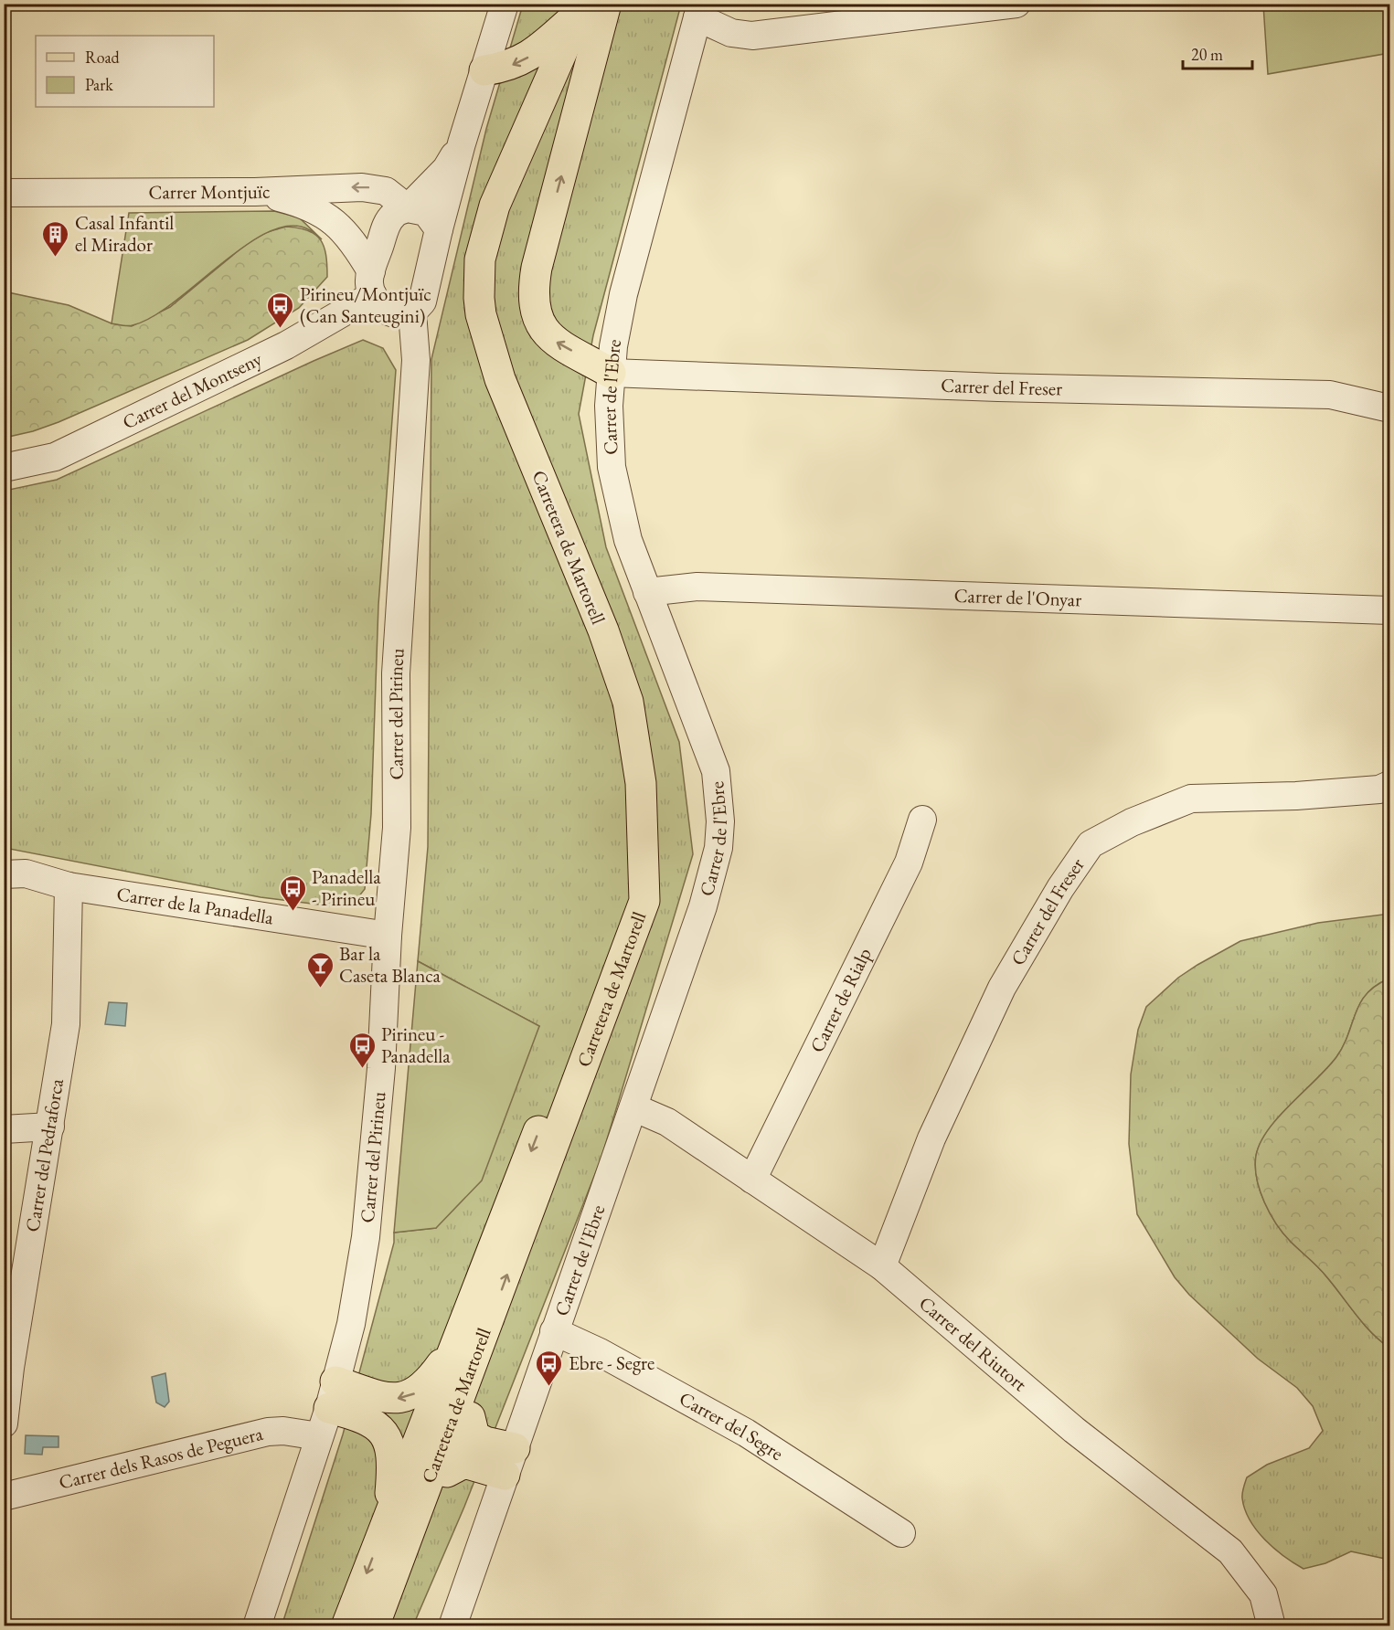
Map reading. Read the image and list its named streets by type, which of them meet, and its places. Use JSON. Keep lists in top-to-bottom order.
{
  "streets": {
    "main road": ["Carretera de Martorell"],
    "street": [
      "Carrer Montjuïc",
      "Carrer del Freser",
      "Carrer del Montseny",
      "Carrer de l'Ebre",
      "Carrer de l'Onyar",
      "Carrer del Pirineu",
      "Carrer de la Panadella",
      "Carrer de Rialp",
      "Carrer del Pedraforca",
      "Carrer del Riutort",
      "Carrer del Segre",
      "Carrer dels Rasos de Peguera"
    ]
  },
  "crossings": [
    ["Carrer del Freser", "Carrer de l'Ebre"],
    ["Carrer del Freser", "Carrer del Riutort"],
    ["Carrer de l'Ebre", "Carrer de l'Onyar"],
    ["Carrer de l'Ebre", "Carrer del Riutort"],
    ["Carrer de l'Ebre", "Carrer del Segre"],
    ["Carrer del Pirineu", "Carrer de la Panadella"],
    ["Carrer del Pirineu", "Carrer dels Rasos de Peguera"],
    ["Carrer de la Panadella", "Carrer del Pedraforca"],
    ["Carrer de Rialp", "Carrer del Riutort"]
  ],
  "one_way": ["Carrer Montjuïc"],
  "places": {
    "building": ["Casal Infantil el Mirador"],
    "bus stop": [
      "Pirineu/Montjuïc (Can Santeugini)",
      "Panadella - Pirineu",
      "Pirineu - Panadella",
      "Ebre - Segre"
    ],
    "bar": ["Bar la Caseta Blanca"]
  },
  "legend": ["Road", "Park"],
  "scale_bar": "20 m"
}
